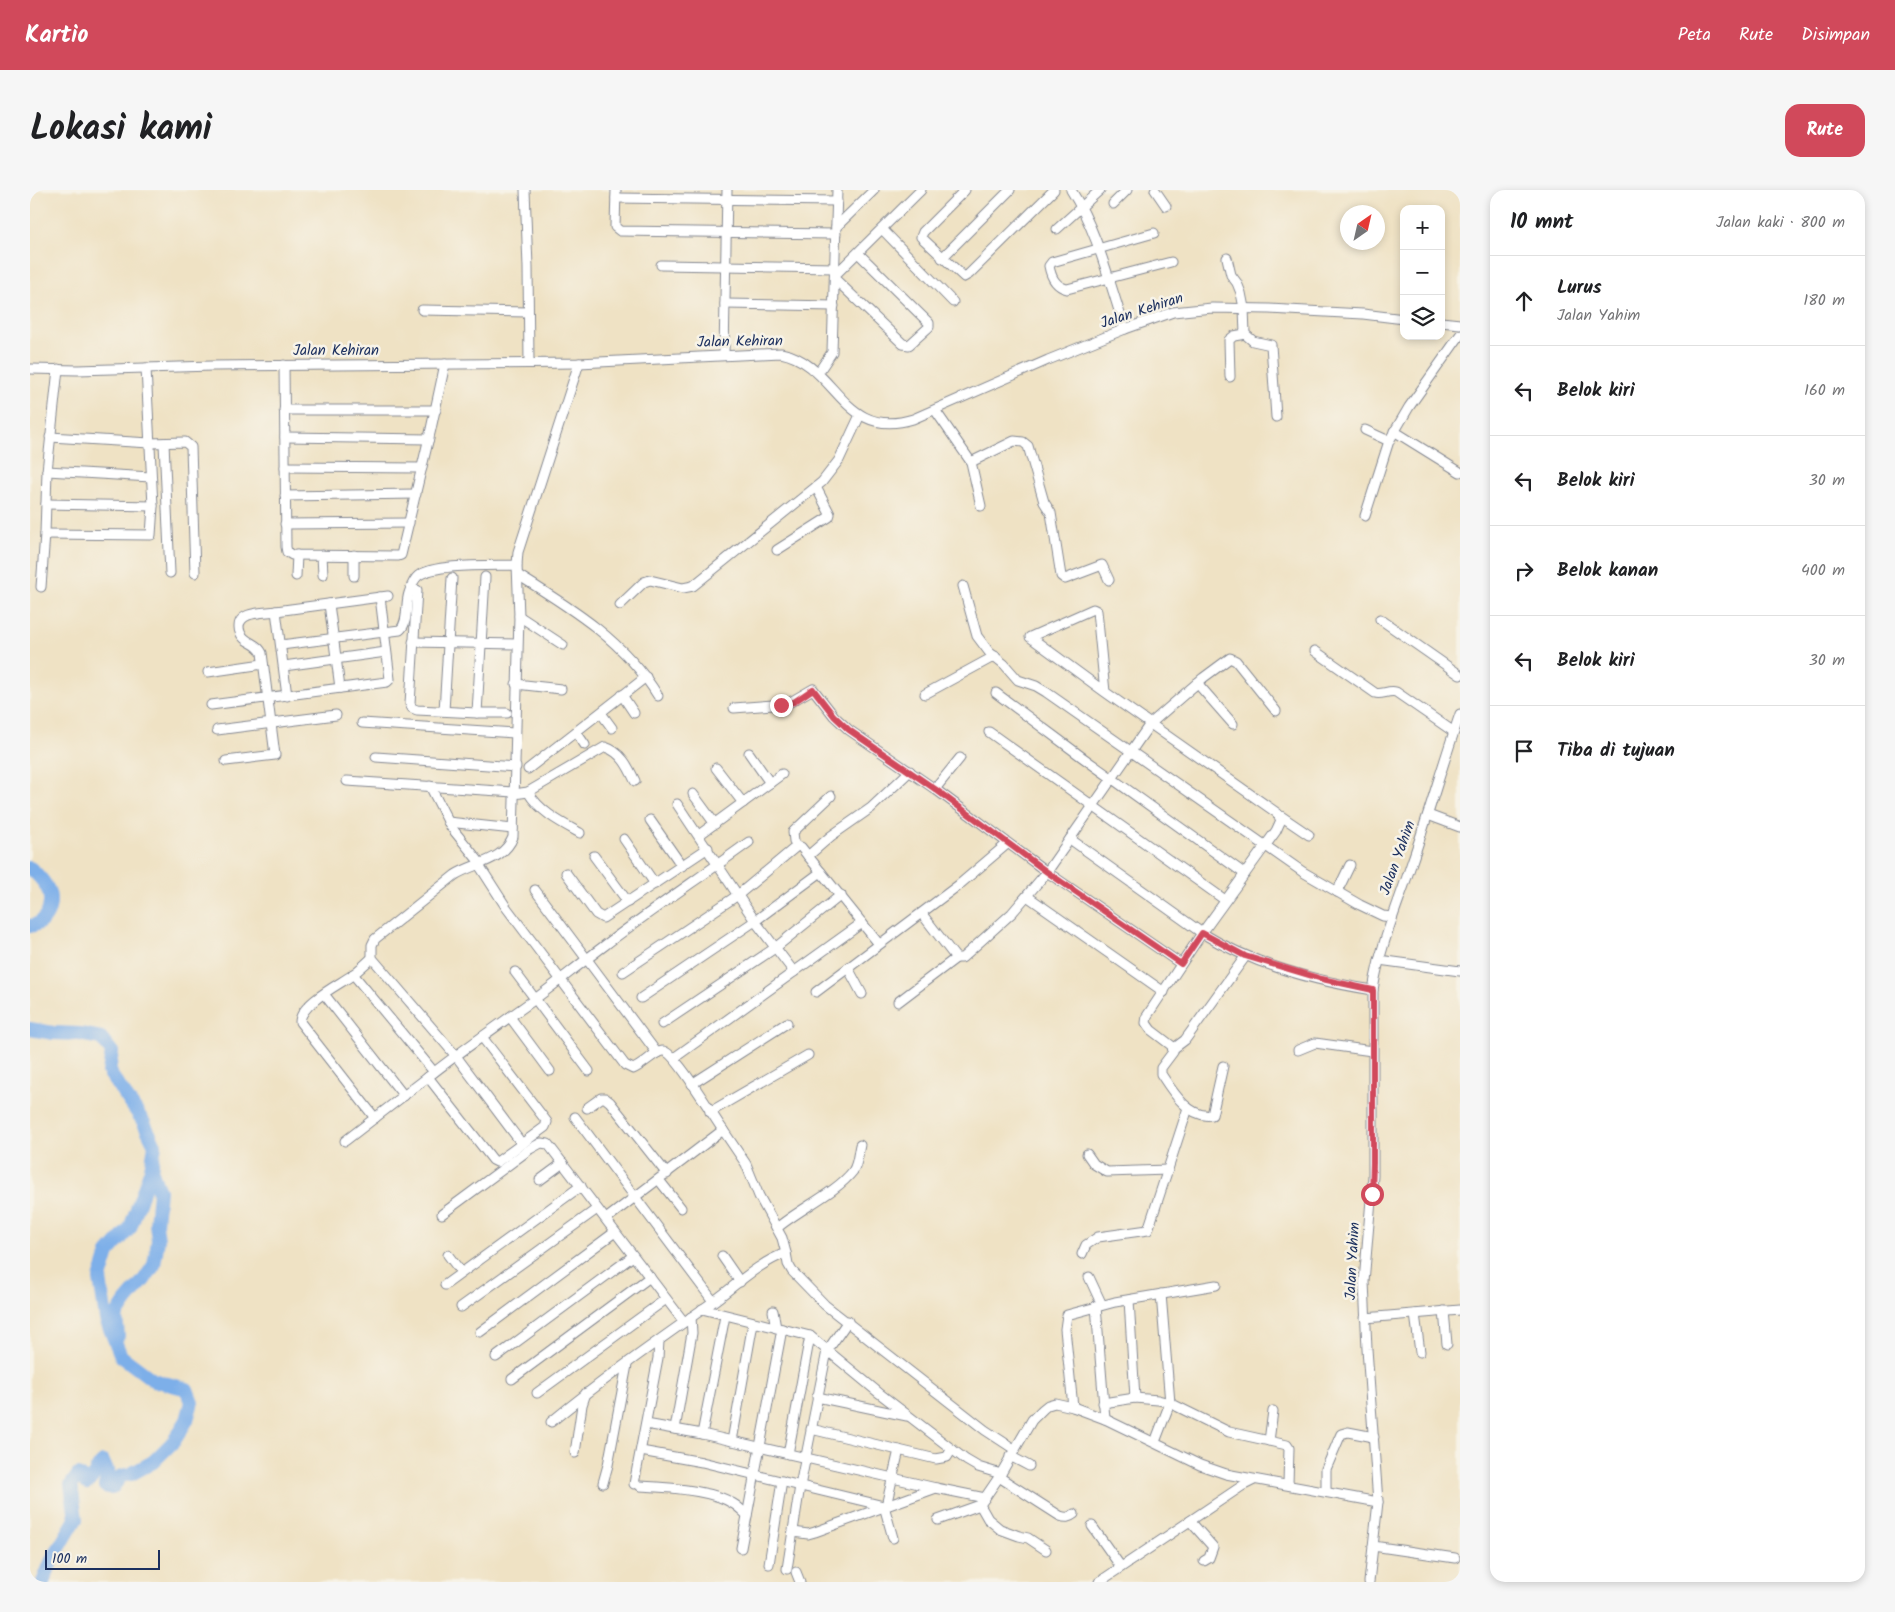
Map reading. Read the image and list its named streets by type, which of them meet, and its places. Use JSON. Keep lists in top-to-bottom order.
{
  "streets": {
    "street": ["Jalan Kehiran", "Jalan Yahim"]
  },
  "scale_bar": "100 m",
  "north": "top right",
  "page": {
    "header": "Kartio",
    "nav": ["Peta", "Rute", "Disimpan"],
    "title": "Lokasi kami",
    "buttons": "Rute",
    "heading": ["10 mnt", "Jalan kaki · 800 m"],
    "map_buttons": ["+", "−"],
    "list": [
      ["Lurus", "Jalan Yahim", "180 m"],
      ["Belok kiri", "160 m"],
      ["Belok kiri", "30 m"],
      ["Belok kanan", "400 m"],
      ["Belok kiri", "30 m"],
      "Tiba di tujuan"
    ],
    "scale": "100 m"
  }
}
